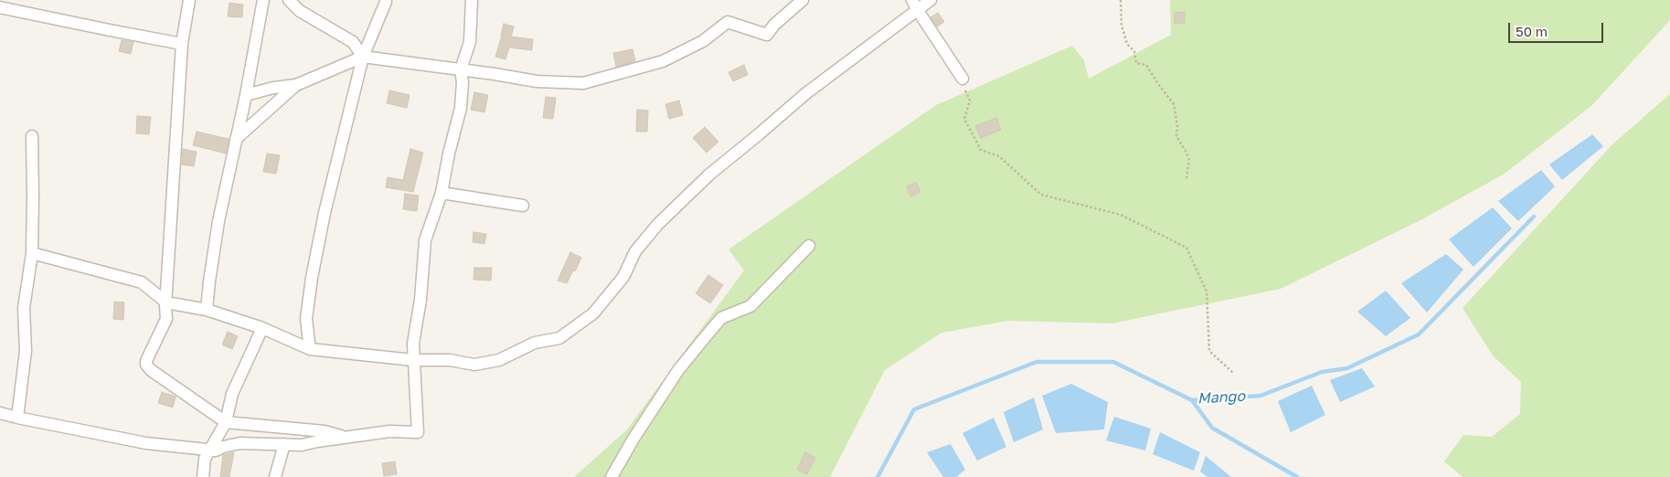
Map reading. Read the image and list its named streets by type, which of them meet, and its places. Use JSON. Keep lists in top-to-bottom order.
{
  "water": ["Mango"],
  "scale_bar": "50 m"
}
